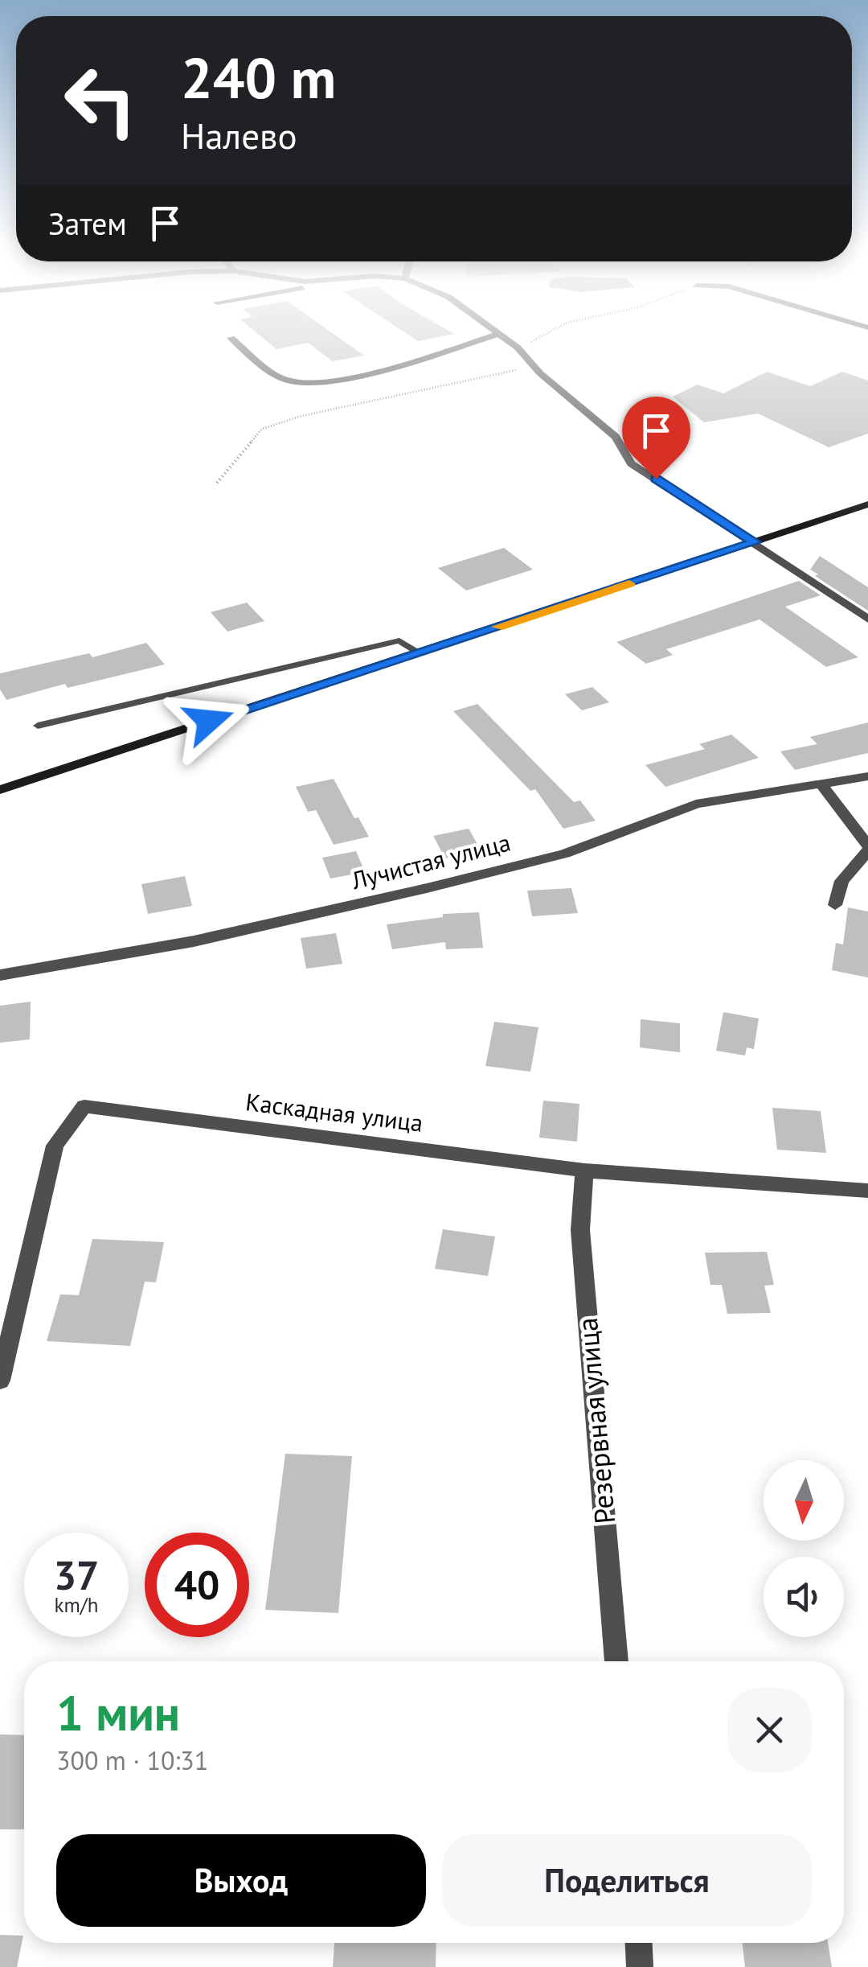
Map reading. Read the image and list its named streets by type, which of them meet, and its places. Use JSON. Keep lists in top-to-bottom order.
{
  "streets": {
    "street": ["Лучистая улица", "Каскадная улица", "Резервная улица"]
  },
  "crossings": [
    ["Каскадная улица", "Резервная улица"]
  ],
  "north": "bottom",
  "page": {
    "turn": ["240 m", "Налево"],
    "then": "Затем",
    "speed": "37 km/h",
    "limit": "40",
    "heading": ["1 мин", "300 m · 10:31"],
    "buttons": ["Выход", "Поделиться"]
  }
}
